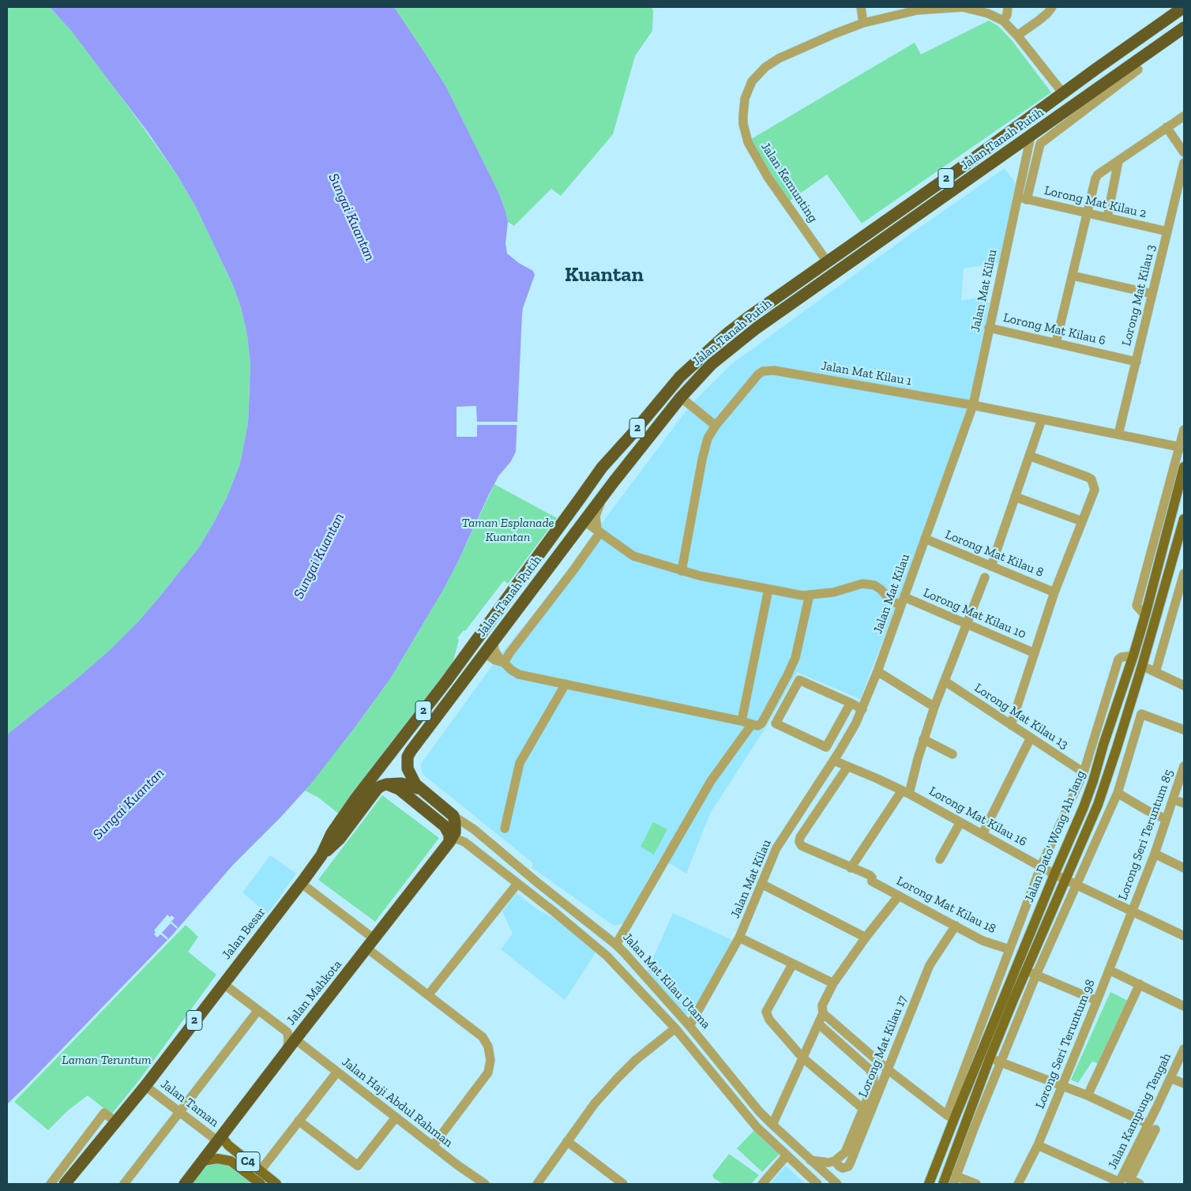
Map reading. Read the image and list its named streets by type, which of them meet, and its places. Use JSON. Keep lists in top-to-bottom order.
{
  "streets": {
    "highway": [
      "Jalan Tanah Putih",
      "2",
      "Jalan Besar",
      "Jalan Mat Kilau Utama",
      "Jalan Mahkota"
    ],
    "main road": ["Jalan Dato' Wong Ah Jang", "C4"],
    "street": [
      "Jalan Kemunting",
      "Lorong Mat Kilau 2",
      "Jalan Mat Kilau",
      "Lorong Mat Kilau 3",
      "Lorong Mat Kilau 6",
      "Jalan Mat Kilau 1",
      "Lorong Mat Kilau 8",
      "Lorong Mat Kilau 10",
      "Lorong Mat Kilau 13",
      "Lorong Mat Kilau 16",
      "Lorong Seri Teruntum 85",
      "Lorong Mat Kilau 18",
      "Lorong Seri Teruntum 98",
      "Lorong Mat Kilau 17",
      "Jalan Haji Abdul Rahman",
      "Jalan Taman",
      "Jalan Kampung Tengah"
    ]
  },
  "crossings": [
    ["Jalan Tanah Putih", "Jalan Kemunting"],
    ["Jalan Tanah Putih", "Jalan Mat Kilau"],
    ["Jalan Tanah Putih", "Lorong Mat Kilau 10"],
    ["Jalan Tanah Putih", "Jalan Besar"],
    ["Jalan Tanah Putih", "Jalan Mat Kilau Utama"],
    ["Lorong Mat Kilau 2", "Jalan Mat Kilau"],
    ["Lorong Mat Kilau 2", "Lorong Mat Kilau 3"],
    ["Jalan Mat Kilau", "Lorong Mat Kilau 6"],
    ["Jalan Mat Kilau", "Jalan Mat Kilau 1"],
    ["Jalan Mat Kilau", "Lorong Mat Kilau 8"],
    ["Jalan Mat Kilau", "Lorong Mat Kilau 10"],
    ["Jalan Mat Kilau", "Lorong Mat Kilau 16"],
    ["Jalan Mat Kilau", "Jalan Mat Kilau Utama"],
    ["Lorong Mat Kilau 3", "Lorong Mat Kilau 6"],
    ["Lorong Mat Kilau 3", "Jalan Mat Kilau 1"],
    ["Jalan Mat Kilau 1", "Lorong Mat Kilau 10"],
    ["Lorong Mat Kilau 8", "Lorong Mat Kilau 10"],
    ["Lorong Mat Kilau 8", "Lorong Mat Kilau 13"],
    ["Lorong Mat Kilau 16", "Lorong Seri Teruntum 85"],
    ["Lorong Mat Kilau 16", "Jalan Dato' Wong Ah Jang"],
    ["Lorong Mat Kilau 16", "Lorong Mat Kilau 18"],
    ["Lorong Mat Kilau 16", "Lorong Seri Teruntum 98"],
    ["Lorong Seri Teruntum 85", "Lorong Seri Teruntum 98"],
    ["Lorong Mat Kilau 18", "Lorong Mat Kilau 17"],
    ["Jalan Besar", "Jalan Taman"],
    ["Jalan Mat Kilau Utama", "Jalan Mahkota"],
    ["Jalan Mahkota", "Jalan Haji Abdul Rahman"],
    ["Jalan Mahkota", "Jalan Taman"],
    ["Jalan Mahkota", "C4"],
    ["Jalan Taman", "C4"]
  ],
  "districts": ["Kuantan"],
  "water": ["Sungai Kuantan"],
  "parks": ["Taman Esplanade Kuantan", "Laman Teruntum"]
}
